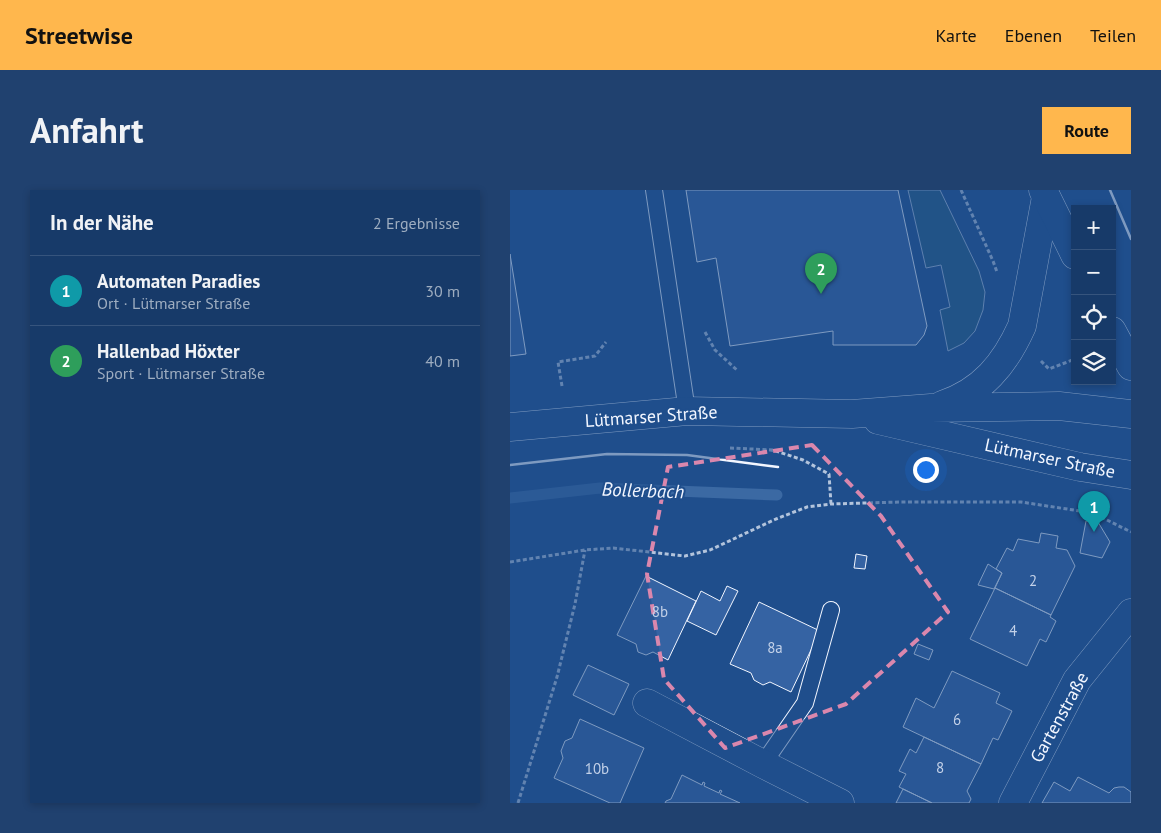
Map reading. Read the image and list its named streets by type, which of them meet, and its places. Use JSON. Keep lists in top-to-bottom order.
{
  "streets": {
    "main road": ["Lütmarser Straße", "Gartenstraße"]
  },
  "water": ["Bollerbach"],
  "house_numbers": [
    "2",
    "8b",
    "4",
    "8a",
    "6",
    "8",
    "10b"
  ],
  "page": {
    "header": "Streetwise",
    "nav": ["Karte", "Ebenen", "Teilen"],
    "title": "Anfahrt",
    "buttons": "Route",
    "heading": ["In der Nähe", "2 Ergebnisse"],
    "map_buttons": ["+", "−"],
    "pins": ["2", "1"],
    "list": [
      {
        "mark": "1",
        "name": "Automaten Paradies",
        "note": "Ort · Lütmarser Straße",
        "value": "30 m"
      },
      {
        "mark": "2",
        "name": "Hallenbad Höxter",
        "note": "Sport · Lütmarser Straße",
        "value": "40 m"
      }
    ]
  }
}
